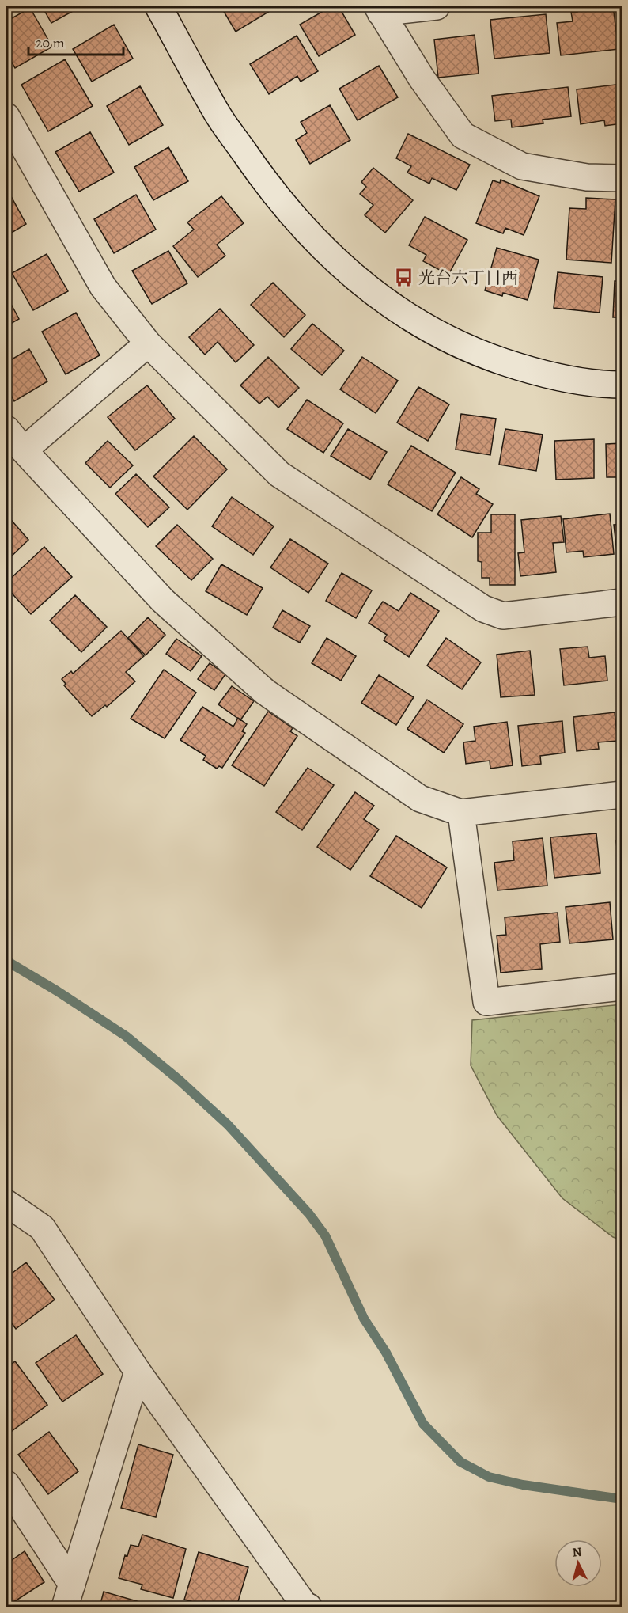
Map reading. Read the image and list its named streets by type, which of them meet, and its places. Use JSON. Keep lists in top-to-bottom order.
{
  "places": {
    "bus stop": ["光台六丁目西"]
  },
  "scale_bar": "20 m",
  "north": "top"
}
